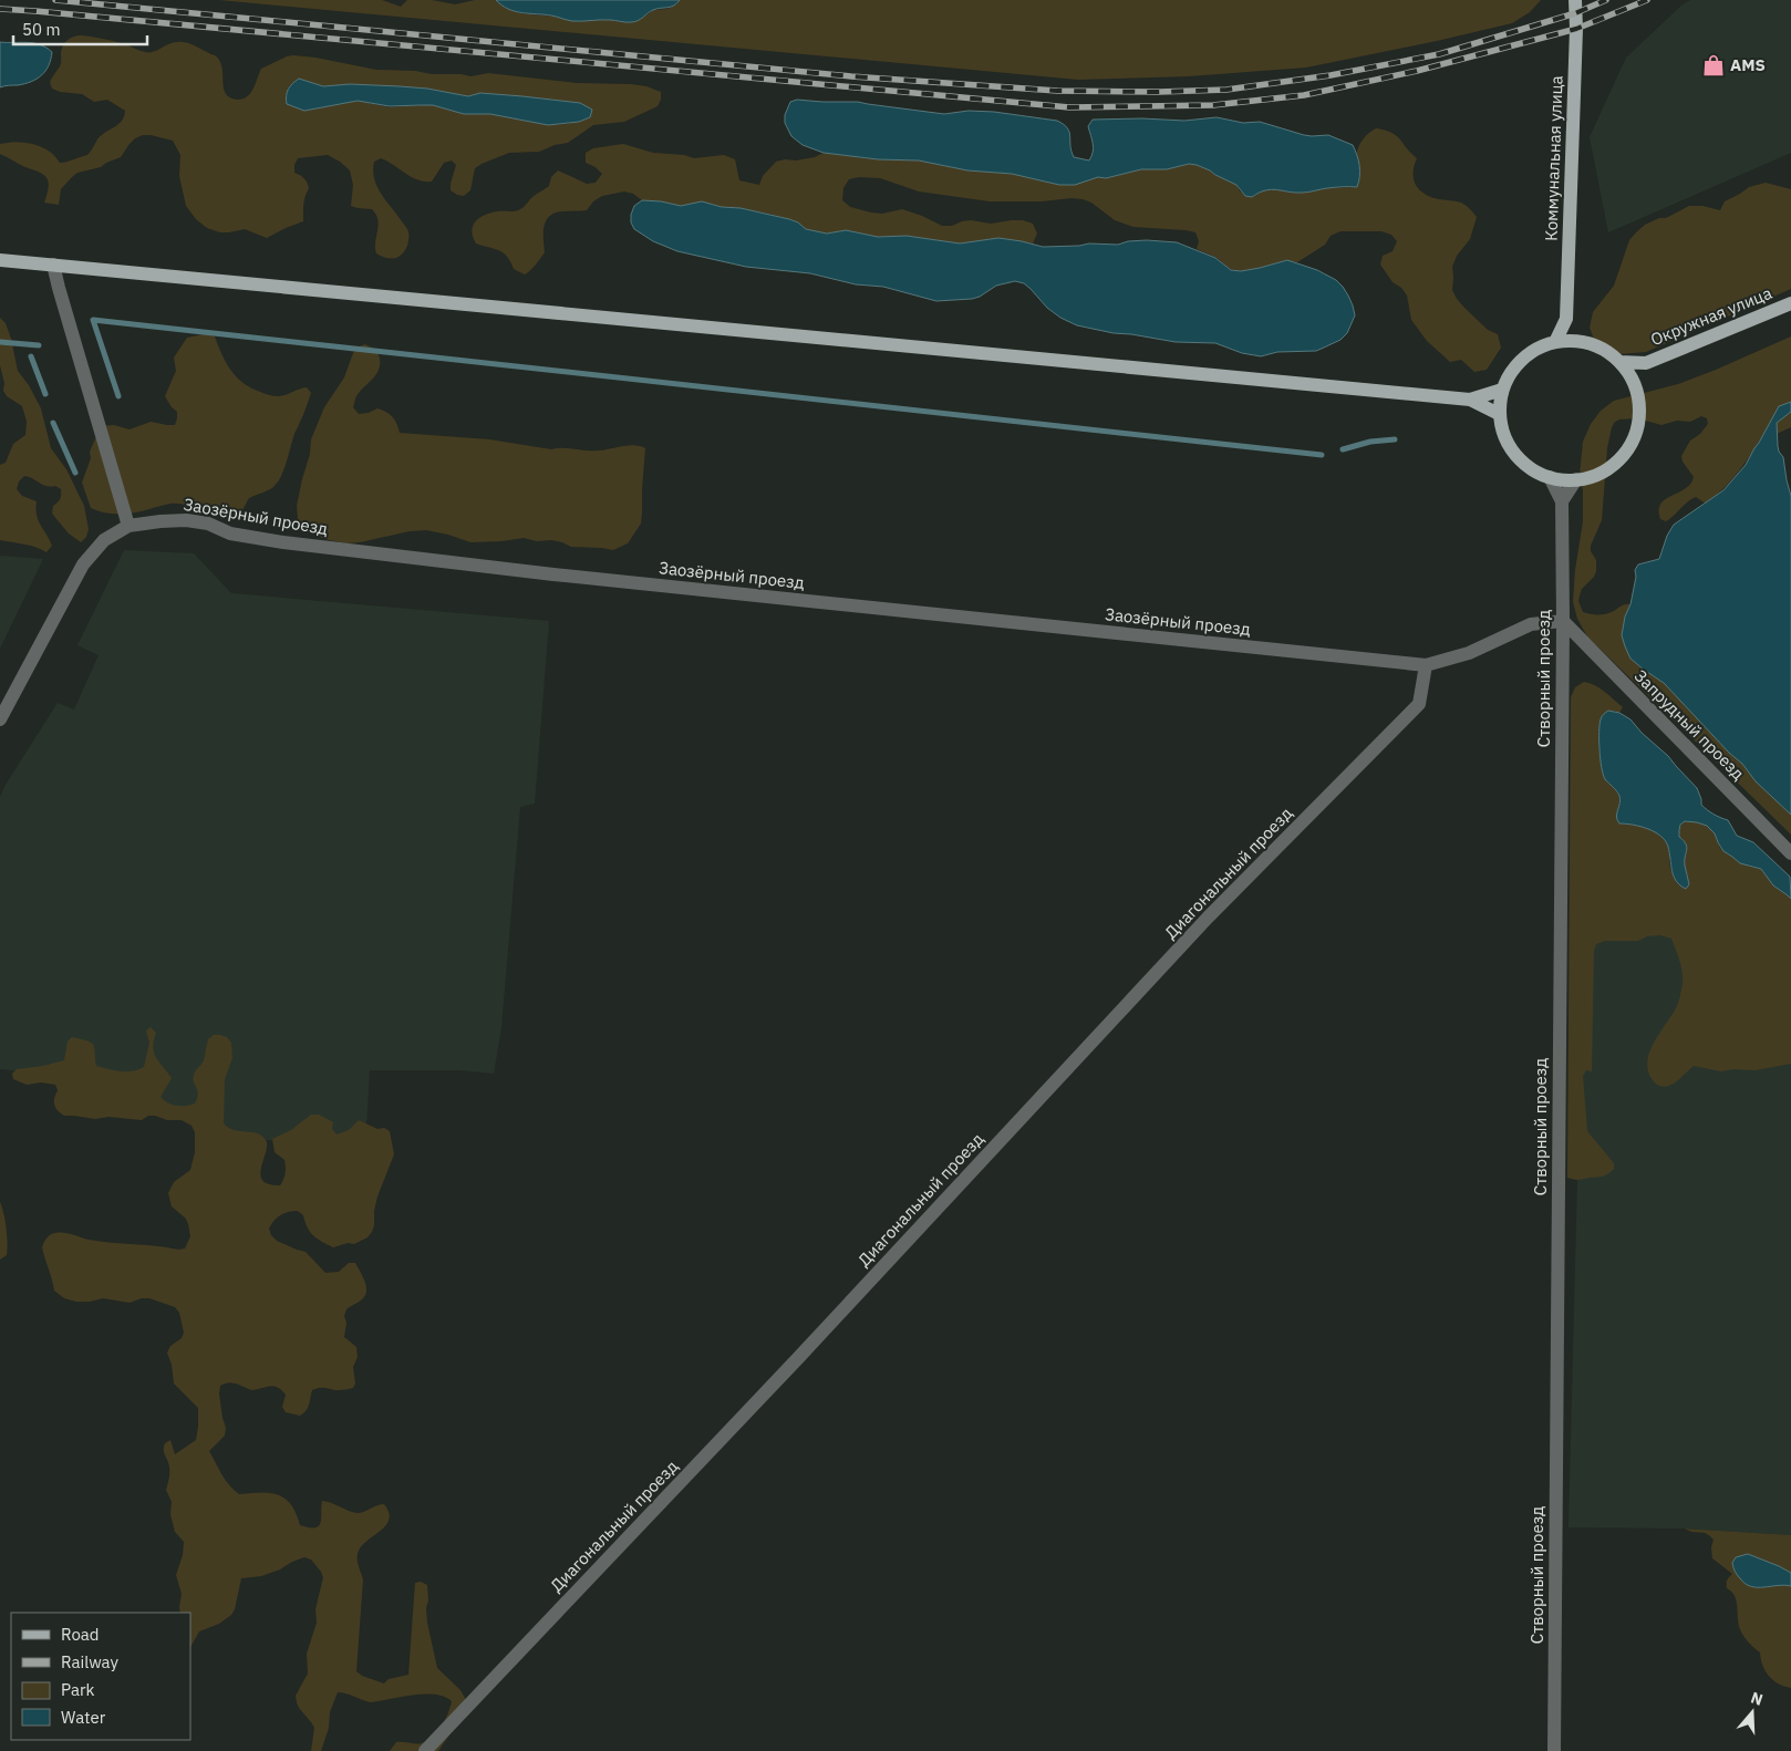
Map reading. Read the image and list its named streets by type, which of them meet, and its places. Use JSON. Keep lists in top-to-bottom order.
{
  "streets": {
    "main road": ["Коммунальная улица", "Окружная улица"],
    "street": [
      "Заозёрный проезд",
      "Створный проезд",
      "Запрудный проезд",
      "Диагональный проезд"
    ]
  },
  "crossings": [
    ["Заозёрный проезд", "Створный проезд"],
    ["Заозёрный проезд", "Запрудный проезд"],
    ["Заозёрный проезд", "Диагональный проезд"],
    ["Створный проезд", "Запрудный проезд"]
  ],
  "places": {
    "shop": ["AMS"]
  },
  "legend": [
    "Road",
    "Railway",
    "Park",
    "Water"
  ],
  "scale_bar": "50 m",
  "north": "top"
}
